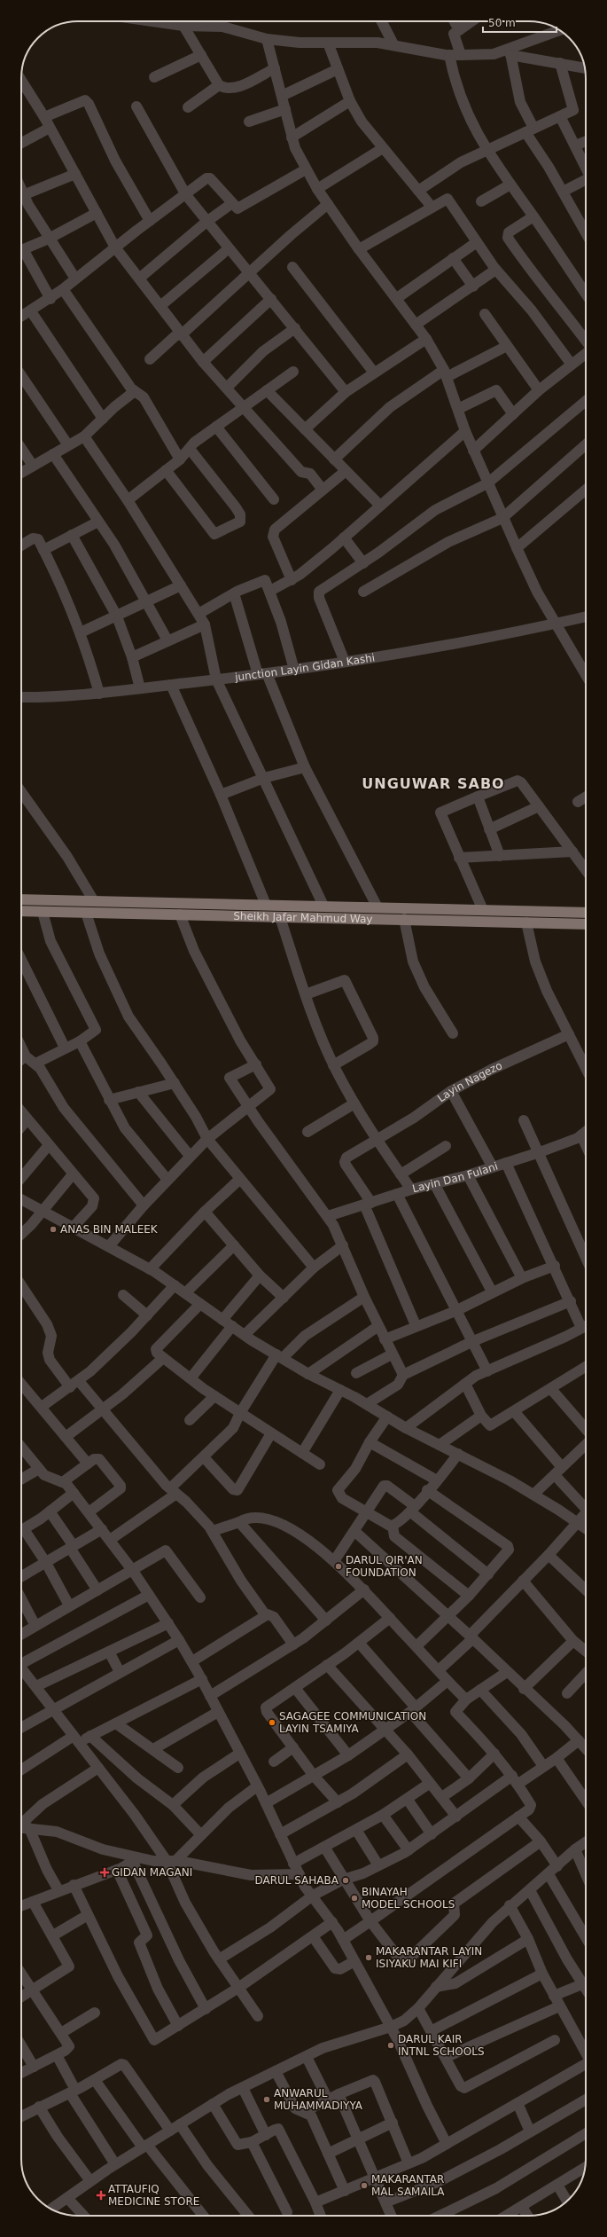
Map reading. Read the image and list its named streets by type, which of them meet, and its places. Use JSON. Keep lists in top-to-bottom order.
{
  "streets": {
    "main road": ["Sheikh Jafar Mahmud Way"],
    "street": ["junction Layin Gidan Kashi", "Layin Nagezo", "Layin Dan Fulani"]
  },
  "crossings": [
    ["Layin Nagezo", "Layin Dan Fulani"]
  ],
  "districts": ["UNGUWAR SABO"],
  "places": {
    "other": [
      "ANAS BIN MALEEK",
      "DARUL QIR'AN FOUNDATION",
      "SAGAGEE COMMUNICATION LAYIN TSAMIYA",
      "DARUL SAHABA",
      "BINAYAH MODEL SCHOOLS",
      "MAKARANTAR LAYIN ISIYAKU MAI KIFI",
      "DARUL KAIR INTNL SCHOOLS",
      "ANWARUL MUHAMMADIYYA",
      "MAKARANTAR MAL SAMAILA"
    ],
    "health": ["GIDAN MAGANI", "ATTAUFIQ MEDICINE STORE"]
  },
  "scale_bar": "50 m"
}
